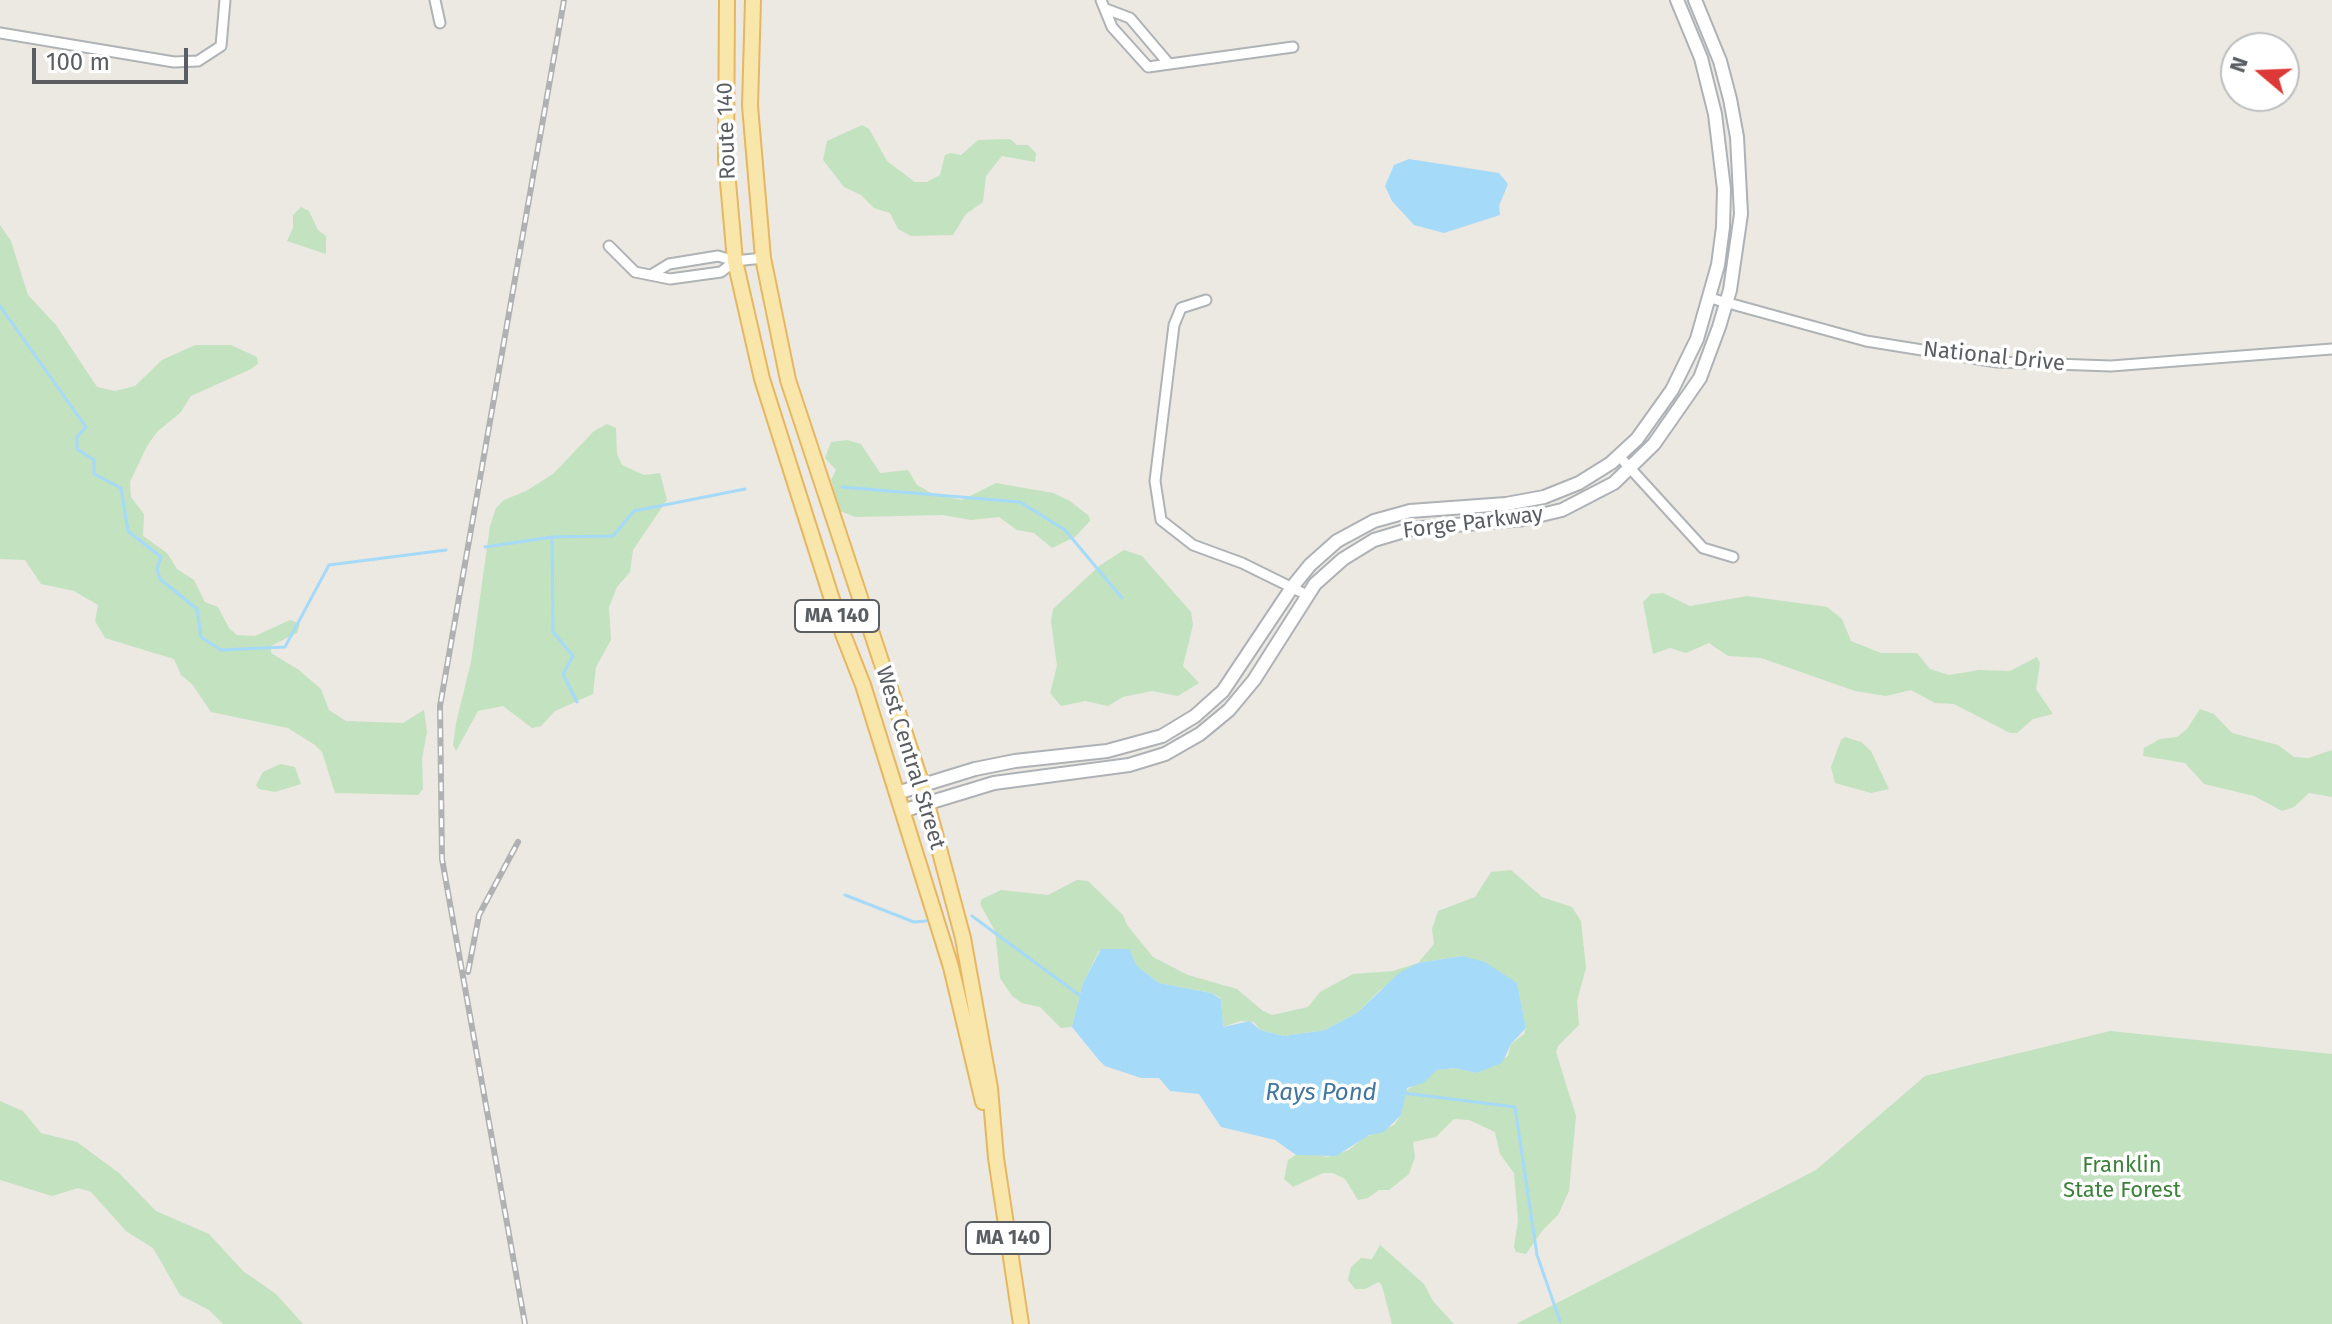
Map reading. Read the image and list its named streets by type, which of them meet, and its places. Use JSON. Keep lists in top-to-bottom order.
{
  "streets": {
    "main road": ["Route 140", "MA 140", "West Central Street"],
    "street": ["National Drive", "Forge Parkway"]
  },
  "crossings": [
    ["Route 140", "West Central Street"],
    ["National Drive", "Forge Parkway"],
    ["Forge Parkway", "West Central Street"]
  ],
  "water": ["Rays Pond"],
  "parks": ["Franklin State Forest"],
  "scale_bar": "100 m",
  "north": "left"
}
